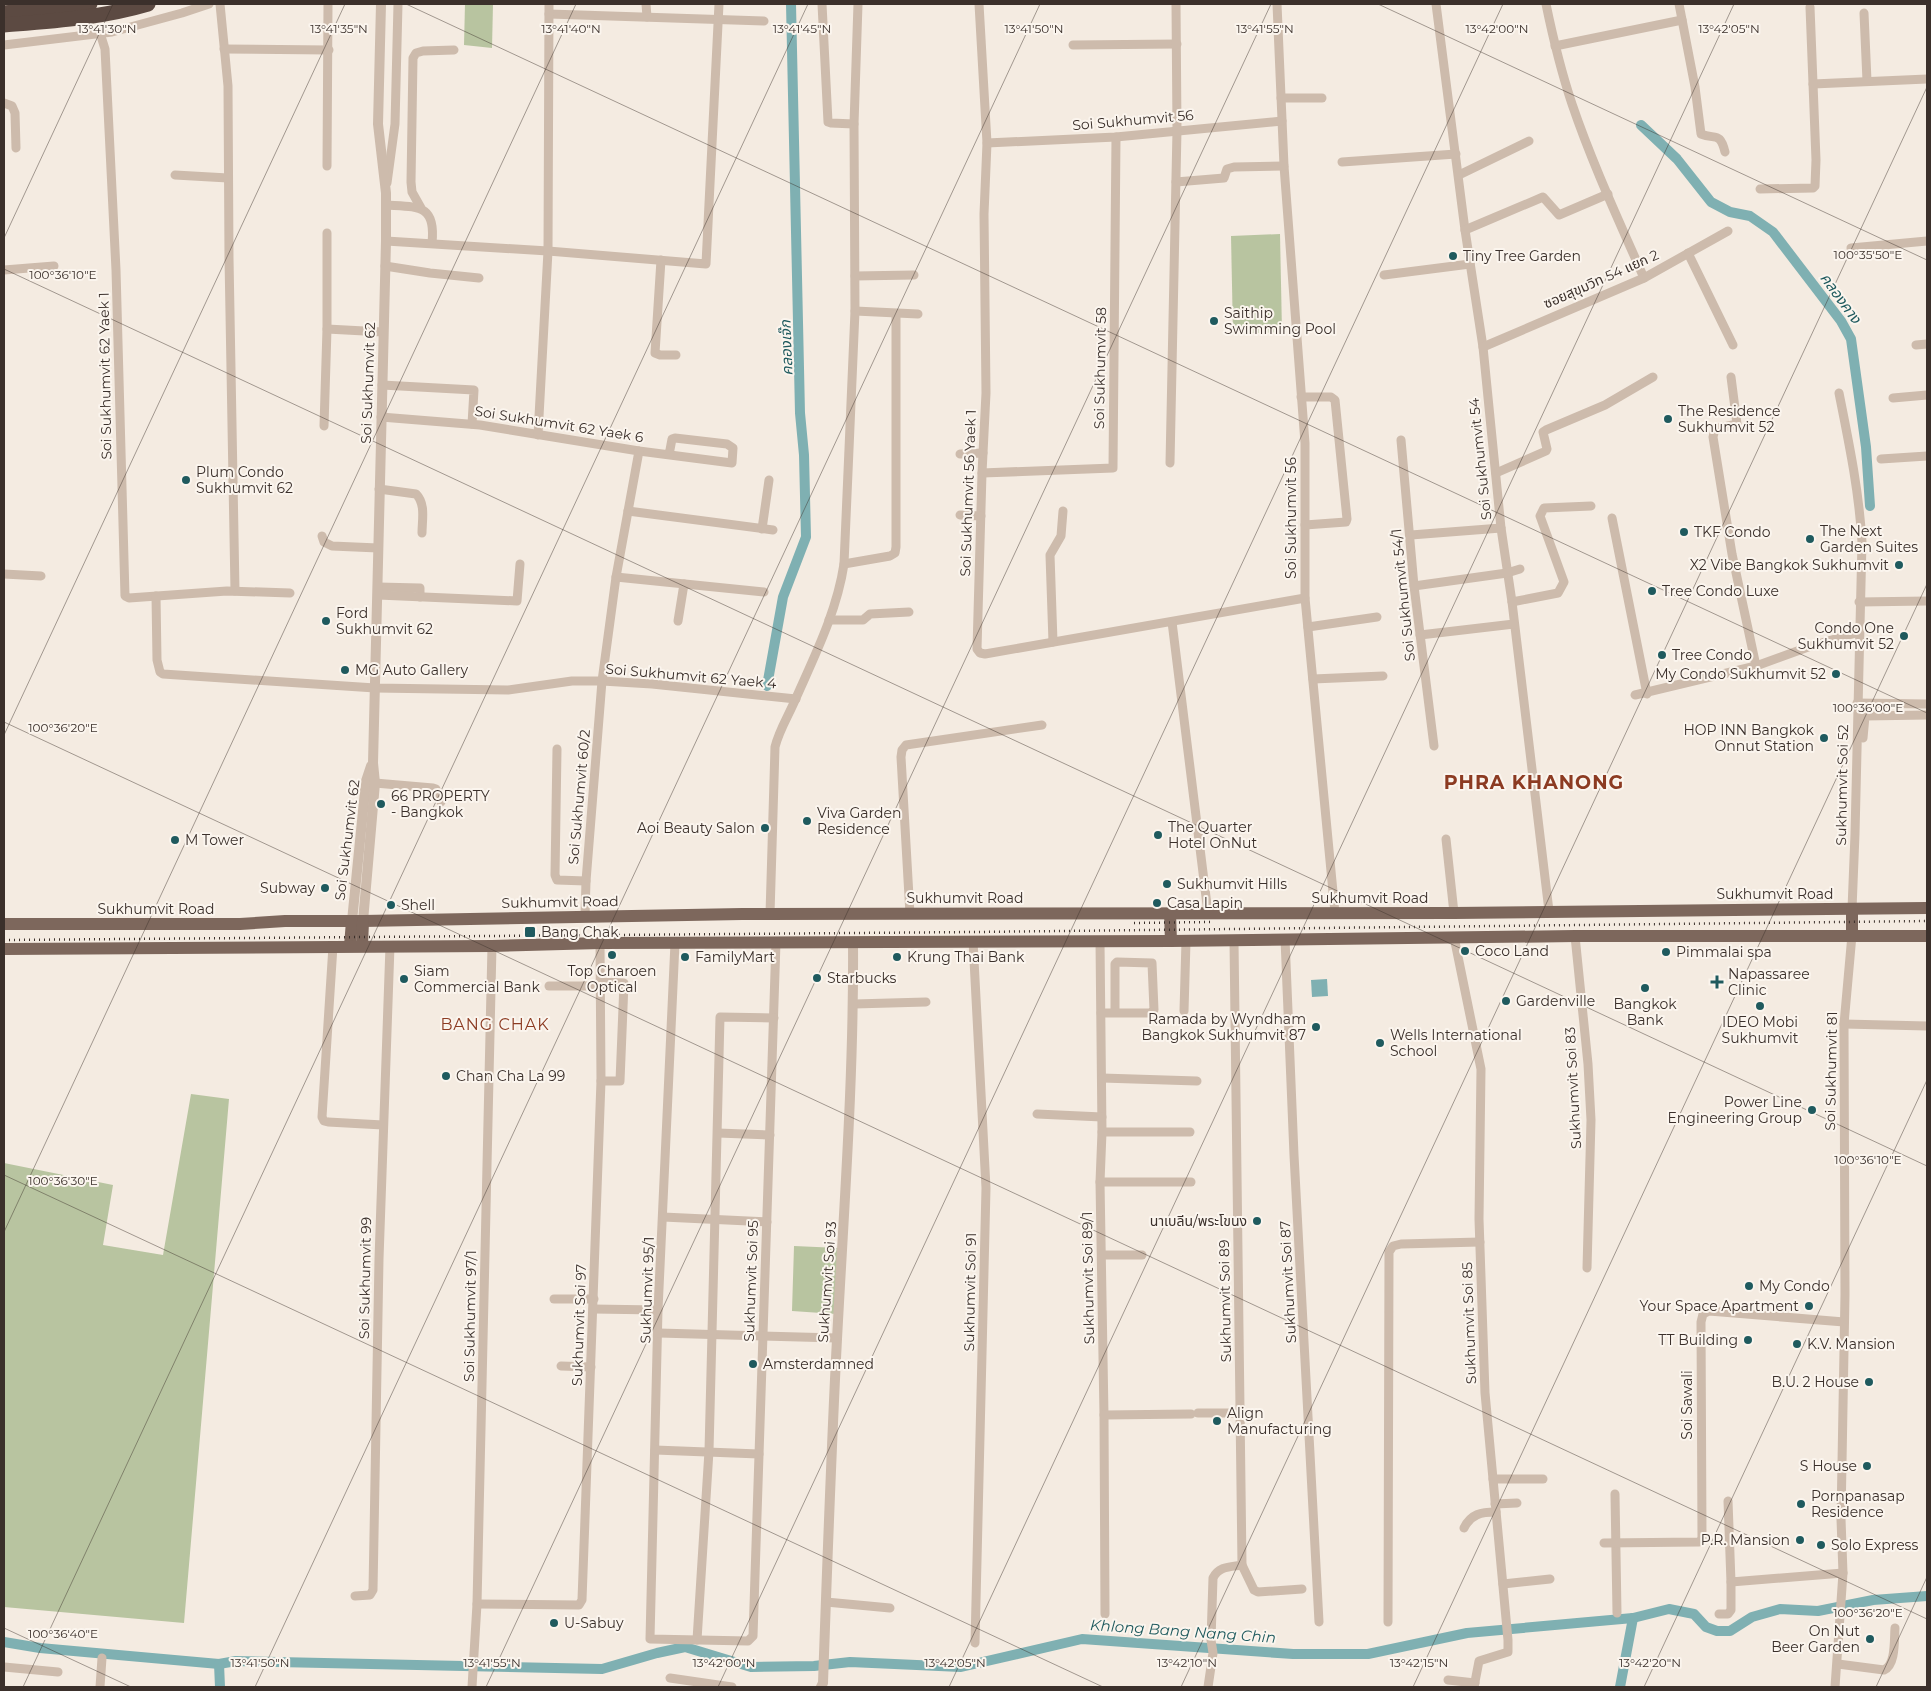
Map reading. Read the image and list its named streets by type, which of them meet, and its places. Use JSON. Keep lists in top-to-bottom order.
{
  "streets": {
    "main road": ["Sukhumvit Road"],
    "street": [
      "Soi Sukhumvit 56",
      "ซอยสุขุมวิท 54 แยก 2",
      "Soi Sukhumvit 58",
      "Soi Sukhumvit 62 Yaek 1",
      "Soi Sukhumvit 62",
      "Soi Sukhumvit 62 Yaek 6",
      "Soi Sukhumvit 54",
      "Soi Sukhumvit 56 Yaek 1",
      "Soi Sukhumvit 54/1",
      "Soi Sukhumvit 62 Yaek 4",
      "Sukhumvit Soi 52",
      "Soi Sukhumvit 60/2",
      "Soi Sukhumvit 81",
      "Sukhumvit Soi 83",
      "Soi Sukhumvit 99",
      "Sukhumvit Soi 89/1",
      "Sukhumvit Soi 95",
      "Sukhumvit Soi 93",
      "Sukhumvit Soi 87",
      "Sukhumvit 95/1",
      "Sukhumvit Soi 91",
      "Sukhumvit Soi 89",
      "Soi Sukhumvit 97/1",
      "Sukhumvit Soi 85",
      "Sukhumvit Soi 97",
      "Soi Sawali"
    ]
  },
  "crossings": [
    ["Soi Sukhumvit 56", "Soi Sukhumvit 58"],
    ["Soi Sukhumvit 56", "Soi Sukhumvit 56 Yaek 1"],
    ["Soi Sukhumvit 56", "Sukhumvit Road"],
    ["ซอยสุขุมวิท 54 แยก 2", "Soi Sukhumvit 54"],
    ["Soi Sukhumvit 58", "Soi Sukhumvit 56 Yaek 1"],
    ["Soi Sukhumvit 62", "Soi Sukhumvit 62 Yaek 6"],
    ["Soi Sukhumvit 62", "Soi Sukhumvit 62 Yaek 4"],
    ["Soi Sukhumvit 62", "Sukhumvit Road"],
    ["Soi Sukhumvit 62 Yaek 6", "Soi Sukhumvit 60/2"],
    ["Soi Sukhumvit 54", "Sukhumvit Road"],
    ["Soi Sukhumvit 62 Yaek 4", "Soi Sukhumvit 60/2"],
    ["Sukhumvit Soi 52", "Sukhumvit Road"],
    ["Soi Sukhumvit 60/2", "Sukhumvit Road"],
    ["Soi Sukhumvit 81", "Soi Sawali"],
    ["Sukhumvit Soi 95", "Sukhumvit 95/1"],
    ["Soi Sukhumvit 97/1", "Sukhumvit Soi 97"]
  ],
  "districts": ["PHRA KHANONG", "BANG CHAK"],
  "water": ["คลองคาง", "คลองเจ๊ก", "Khlong Bang Nang Chin"],
  "places": {
    "other": [
      "Tiny Tree Garden",
      "Saithip Swimming Pool",
      "The Residence Sukhumvit 52",
      "Plum Condo Sukhumvit 62",
      "TKF Condo",
      "The Next Garden Suites",
      "X2 Vibe Bangkok Sukhumvit",
      "Tree Condo Luxe",
      "Ford Sukhumvit 62",
      "Condo One Sukhumvit 52",
      "Tree Condo",
      "MG Auto Gallery",
      "My Condo Sukhumvit 52",
      "HOP INN Bangkok Onnut Station",
      "66 PROPERTY - Bangkok",
      "Viva Garden Residence",
      "Aoi Beauty Salon",
      "The Quarter Hotel OnNut",
      "M Tower",
      "Sukhumvit Hills",
      "Subway",
      "Casa Lapin",
      "Shell",
      "Coco Land",
      "Pimmalai spa",
      "Top Charoen Optical",
      "FamilyMart",
      "Krung Thai Bank",
      "Starbucks",
      "Siam Commercial Bank",
      "Bangkok Bank",
      "Gardenville",
      "IDEO Mobi Sukhumvit",
      "Ramada by Wyndham Bangkok Sukhumvit 87",
      "Wells International School",
      "Chan Cha La 99",
      "Power Line Engineering Group",
      "นาเบลีน/พระโขนง",
      "My Condo",
      "Your Space Apartment",
      "TT Building",
      "K.V. Mansion",
      "Amsterdamned",
      "B.U. 2 House",
      "Align Manufacturing",
      "S House",
      "Pornpanasap Residence",
      "P.R. Mansion",
      "Solo Express",
      "U-Sabuy",
      "On Nut Beer Garden"
    ],
    "transit": ["Bang Chak"],
    "health": ["Napassaree Clinic"]
  },
  "coordinates": [
    "13°41'30\"N",
    "13°41'35\"N",
    "13°41'45\"N",
    "13°41'50\"N",
    "13°41'55\"N",
    "13°42'00\"N",
    "13°42'05\"N",
    "13°41'40\"N",
    "100°35'50\"E",
    "100°36'10\"E",
    "100°36'00\"E",
    "100°36'20\"E",
    "100°36'30\"E",
    "100°36'40\"E",
    "13°42'10\"N",
    "13°42'15\"N",
    "13°42'20\"N"
  ]
}
